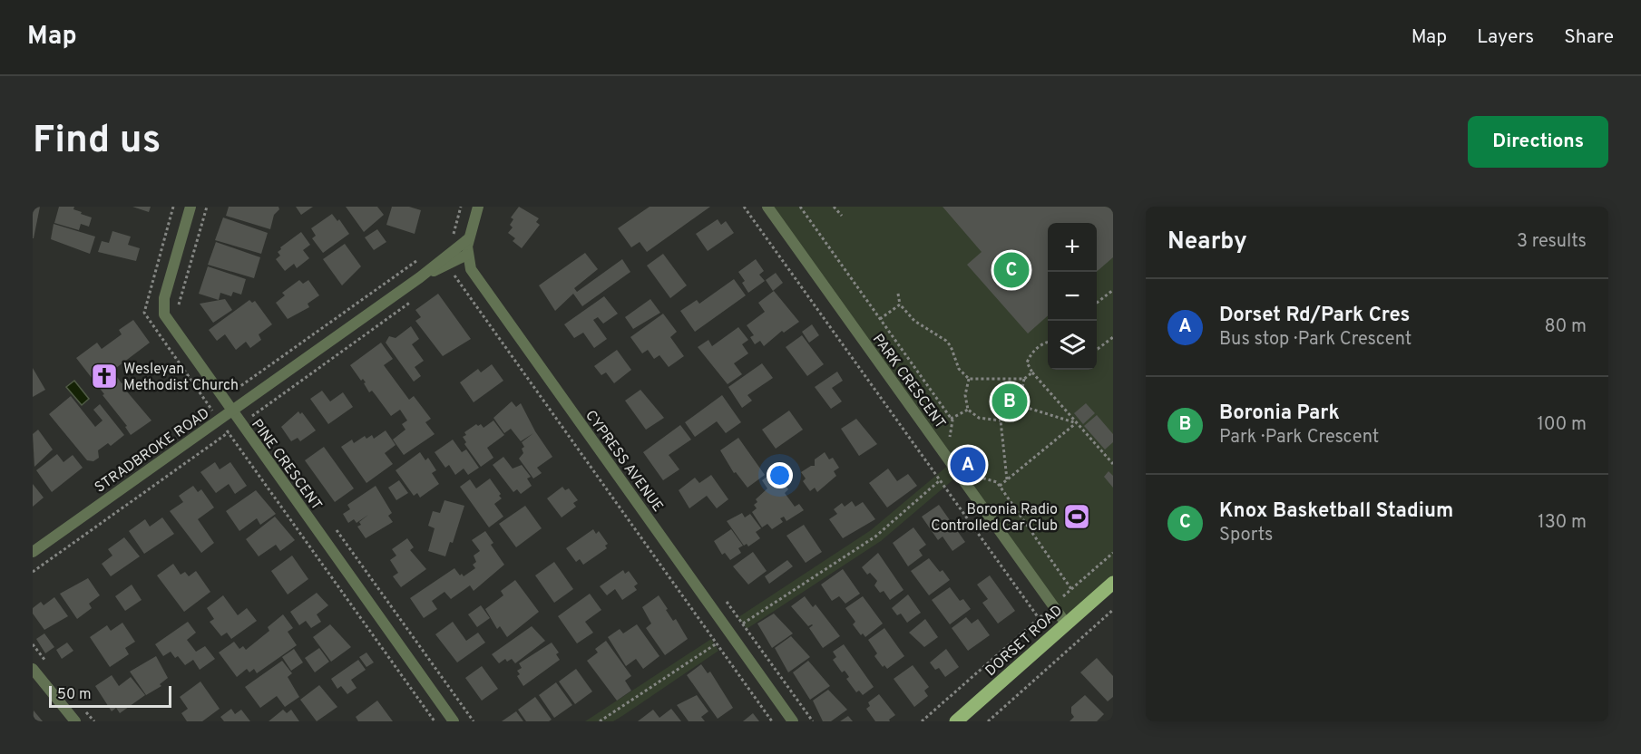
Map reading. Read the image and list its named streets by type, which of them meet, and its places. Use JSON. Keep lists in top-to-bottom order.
{
  "streets": {
    "main road": ["DORSET ROAD"],
    "street": [
      "PARK CRESCENT",
      "STRADBROKE ROAD",
      "CYPRESS AVENUE",
      "PINE CRESCENT"
    ]
  },
  "crossings": [
    ["PARK CRESCENT", "DORSET ROAD"],
    ["STRADBROKE ROAD", "CYPRESS AVENUE"],
    ["STRADBROKE ROAD", "PINE CRESCENT"]
  ],
  "places": {
    "church": ["Wesleyan Methodist Church"],
    "sports": ["Boronia Radio Controlled Car Club"]
  },
  "scale_bar": "50 m",
  "page": {
    "header": "Map",
    "nav": ["Map", "Layers", "Share"],
    "buttons": "Directions",
    "title": "Find us",
    "heading": ["Nearby", "3 results"],
    "map_buttons": ["+", "−"],
    "pins": ["C", "B", "A"],
    "list": [
      {
        "mark": "A",
        "name": "Dorset Rd/Park Cres",
        "note": "Bus stop · Park Crescent",
        "value": "80 m"
      },
      {
        "mark": "B",
        "name": "Boronia Park",
        "note": "Park · Park Crescent",
        "value": "100 m"
      },
      {
        "mark": "C",
        "name": "Knox Basketball Stadium",
        "note": "Sports",
        "value": "130 m"
      }
    ],
    "scale": "50 m"
  }
}
